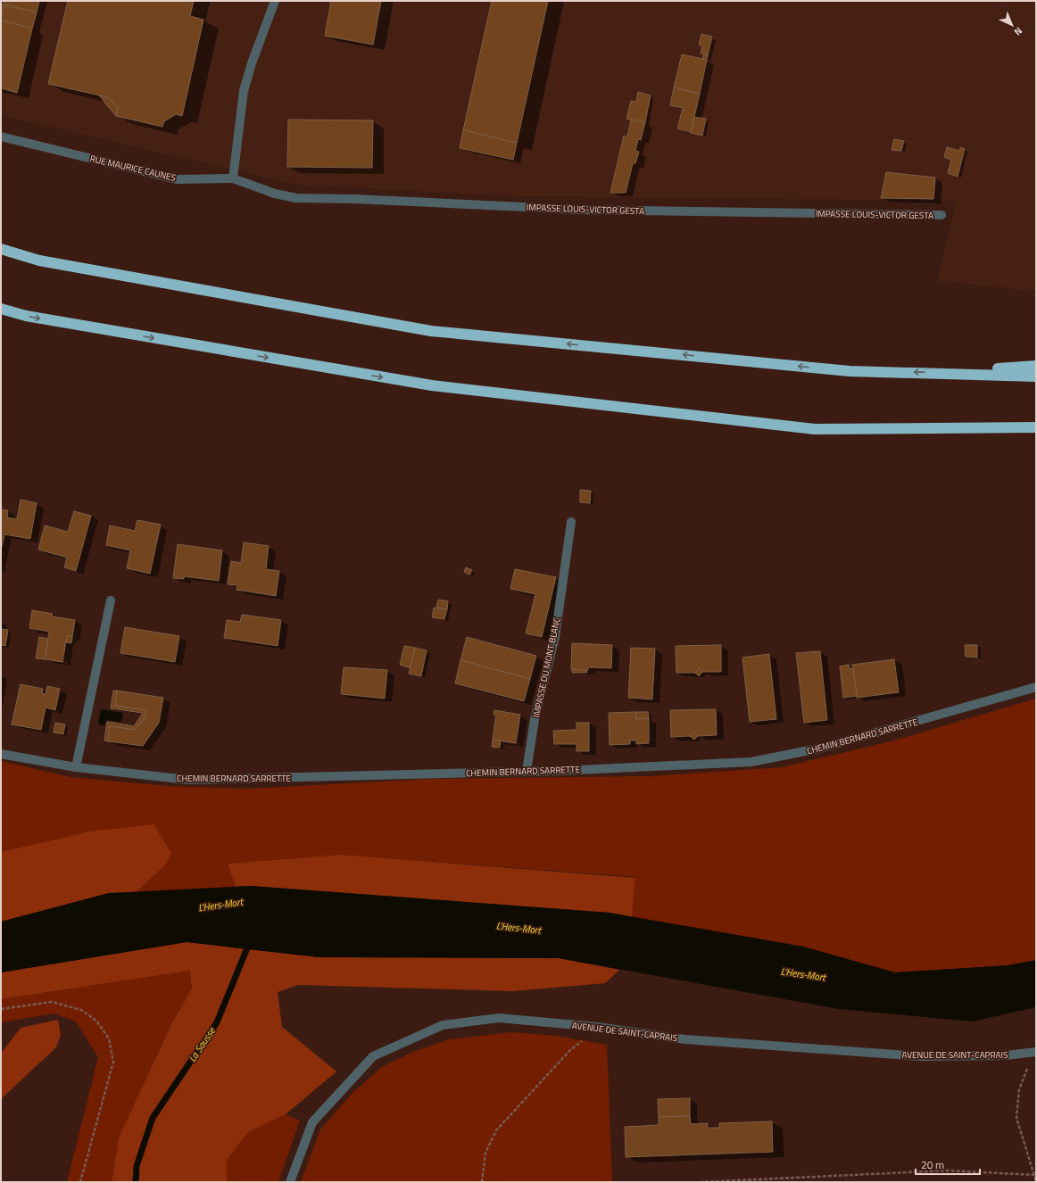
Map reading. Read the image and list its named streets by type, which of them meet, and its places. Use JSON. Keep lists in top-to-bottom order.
{
  "streets": {
    "street": [
      "RUE MAURICE CAUNES",
      "IMPASSE LOUIS-VICTOR GESTA",
      "IMPASSE DU MONT BLANC",
      "CHEMIN BERNARD SARRETTE",
      "AVENUE DE SAINT-CAPRAIS"
    ]
  },
  "crossings": [
    ["RUE MAURICE CAUNES", "IMPASSE LOUIS-VICTOR GESTA"],
    ["IMPASSE DU MONT BLANC", "CHEMIN BERNARD SARRETTE"]
  ],
  "water": ["L'Hers-Mort", "La Sausse"],
  "scale_bar": "20 m",
  "north": "bottom right"
}
